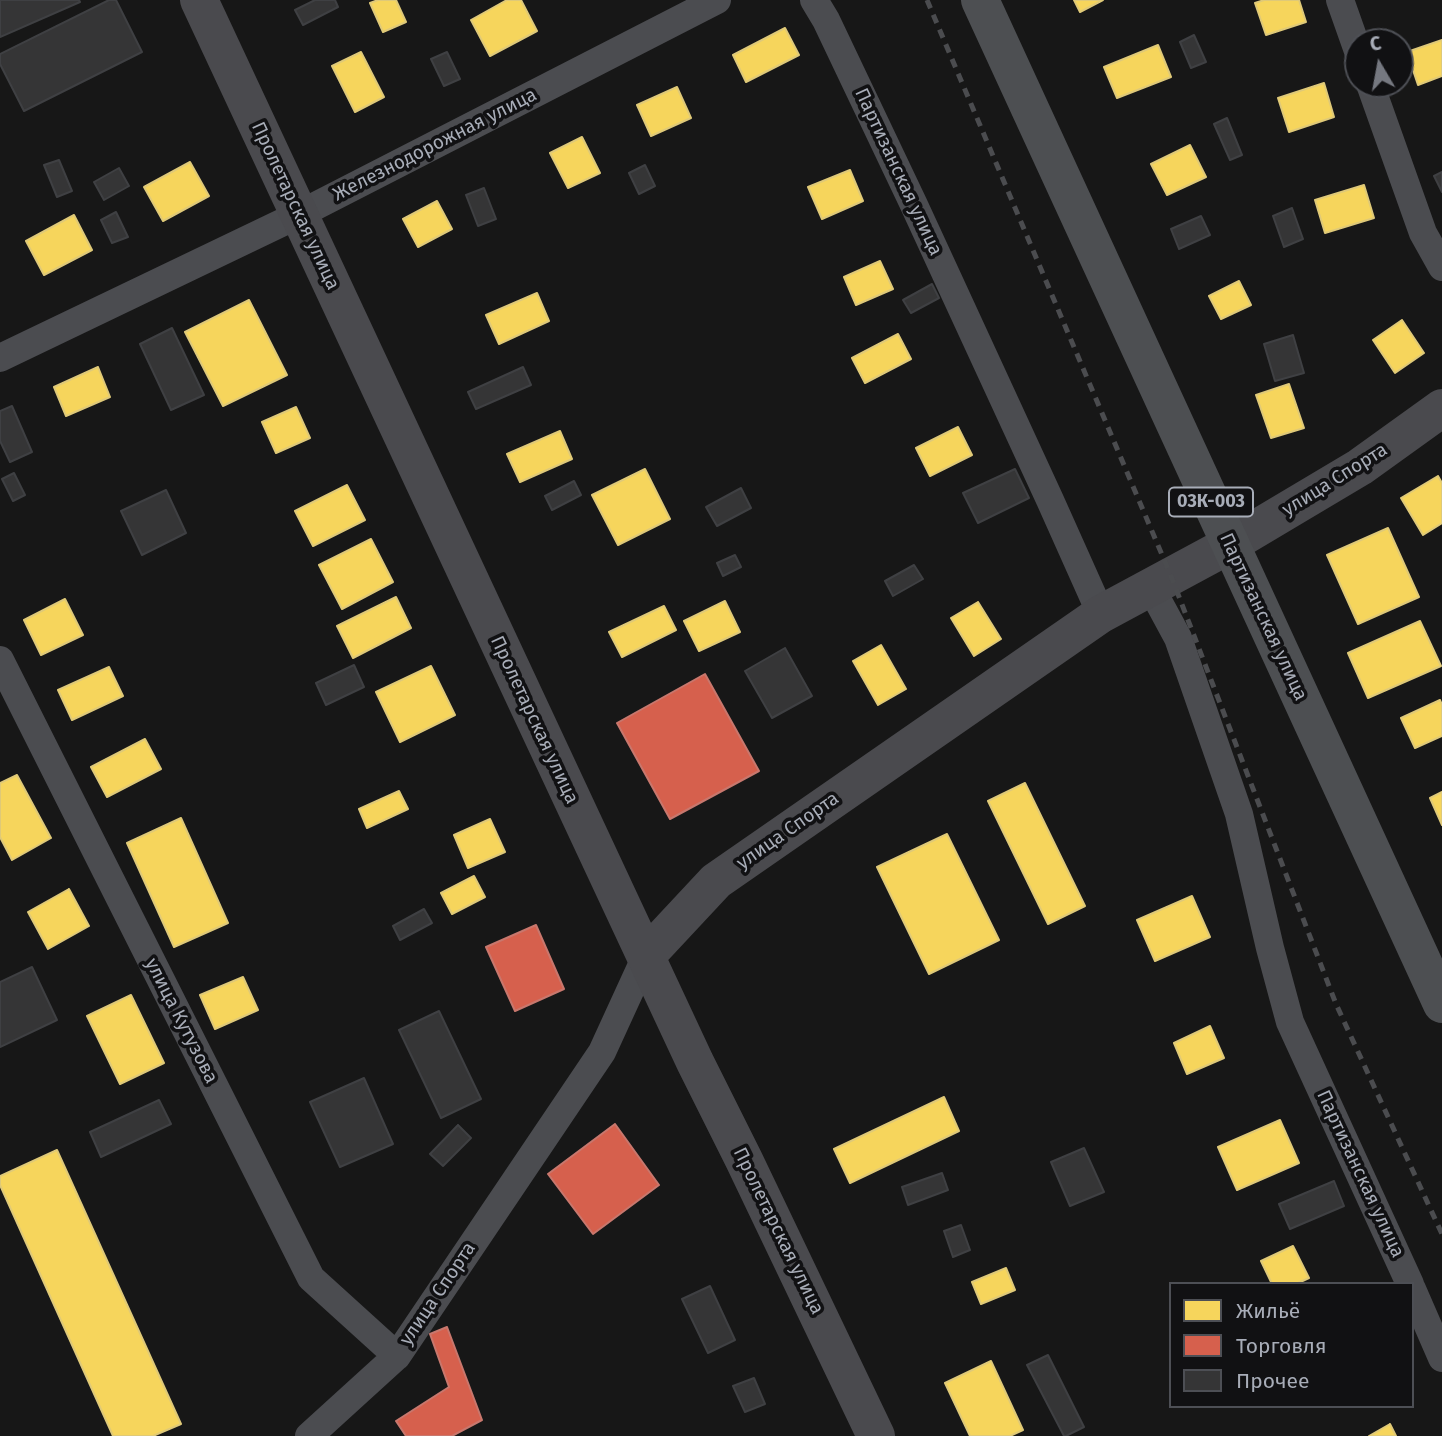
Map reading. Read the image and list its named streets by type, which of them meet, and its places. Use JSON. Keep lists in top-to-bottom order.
{
  "streets": {
    "main road": ["Партизанская улица", "03К-003"],
    "street": [
      "Железнодорожная улица",
      "Пролетарская улица",
      "улица Спорта",
      "улица Кутузова"
    ]
  },
  "crossings": [
    ["Железнодорожная улица", "Пролетарская улица"],
    ["Партизанская улица", "улица Спорта"],
    ["Пролетарская улица", "улица Спорта"],
    ["улица Спорта", "улица Кутузова"]
  ],
  "legend": ["Жильё", "Торговля", "Прочее"],
  "north": "top"
}
